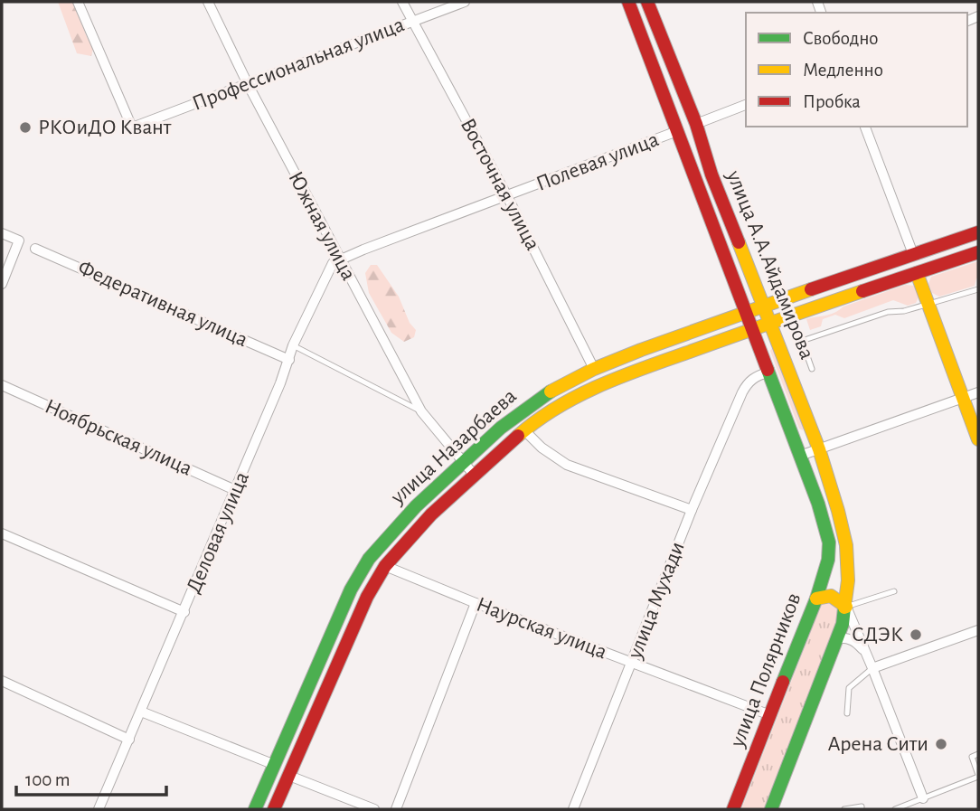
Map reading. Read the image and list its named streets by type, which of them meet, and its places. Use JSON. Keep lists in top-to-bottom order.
{
  "streets": {
    "main road": ["улица А.А.Айдамирова", "улица Назарбаева", "улица Полярников"],
    "street": [
      "Профессиональная улица",
      "Полевая улица",
      "Восточная улица",
      "Южная улица",
      "Федеративная улица",
      "Ноябрьская улица",
      "Деловая улица",
      "улица Мухади",
      "Наурская улица"
    ]
  },
  "crossings": [
    ["Профессиональная улица", "Восточная улица"],
    ["Профессиональная улица", "Южная улица"],
    ["Полевая улица", "Восточная улица"],
    ["Полевая улица", "Южная улица"],
    ["Полевая улица", "улица А.А.Айдамирова"],
    ["Полевая улица", "Деловая улица"],
    ["Восточная улица", "улица Назарбаева"],
    ["Южная улица", "улица Назарбаева"],
    ["Южная улица", "Деловая улица"],
    ["улица А.А.Айдамирова", "улица Назарбаева"],
    ["улица А.А.Айдамирова", "улица Мухади"],
    ["улица А.А.Айдамирова", "улица Полярников"],
    ["Федеративная улица", "Деловая улица"],
    ["Ноябрьская улица", "Деловая улица"],
    ["улица Назарбаева", "Наурская улица"],
    ["улица Мухади", "Наурская улица"],
    ["Наурская улица", "улица Полярников"]
  ],
  "places": ["РКОиДО Квант", "СДЭК", "Арена Сити"],
  "legend": ["Свободно", "Медленно", "Пробка"],
  "scale_bar": "100 m"
}
